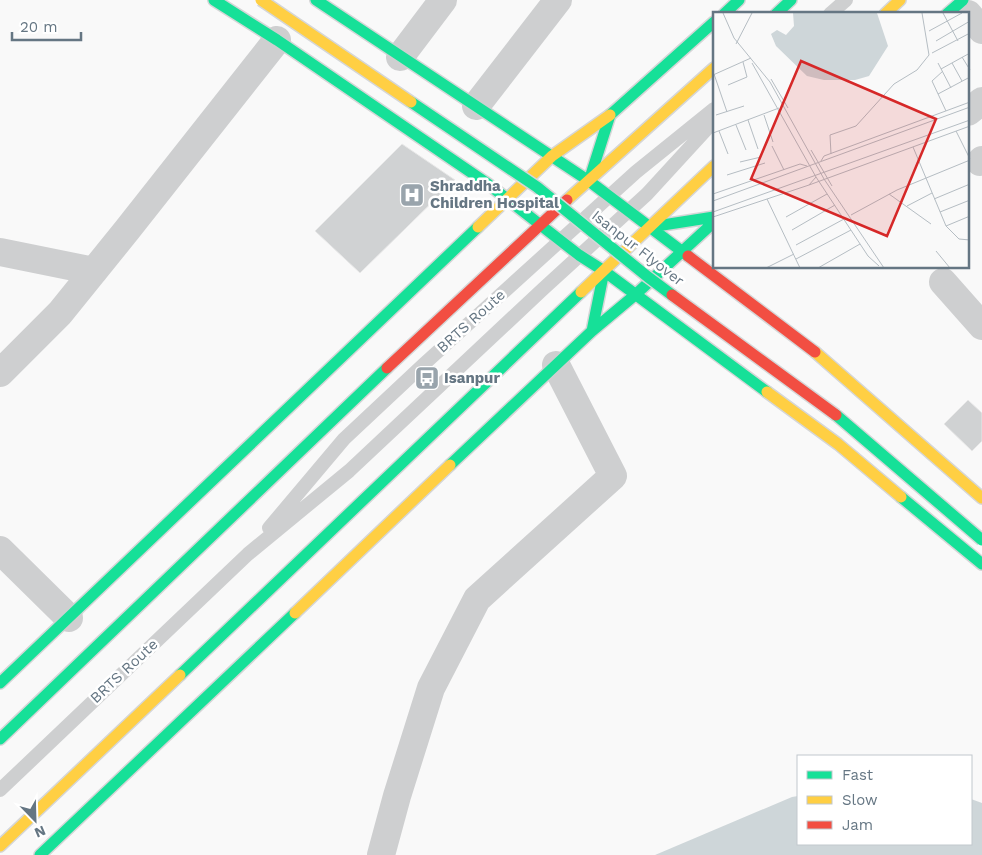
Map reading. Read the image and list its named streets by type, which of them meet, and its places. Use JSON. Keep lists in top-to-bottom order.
{
  "streets": {
    "street": ["Isanpur Flyover"],
    "lane": ["BRTS Route"]
  },
  "places": {
    "hospital": ["Shraddha Children Hospital"],
    "bus stop": ["Isanpur"]
  },
  "legend": ["Fast", "Slow", "Jam"],
  "scale_bar": "20 m",
  "north": "bottom right"
}
